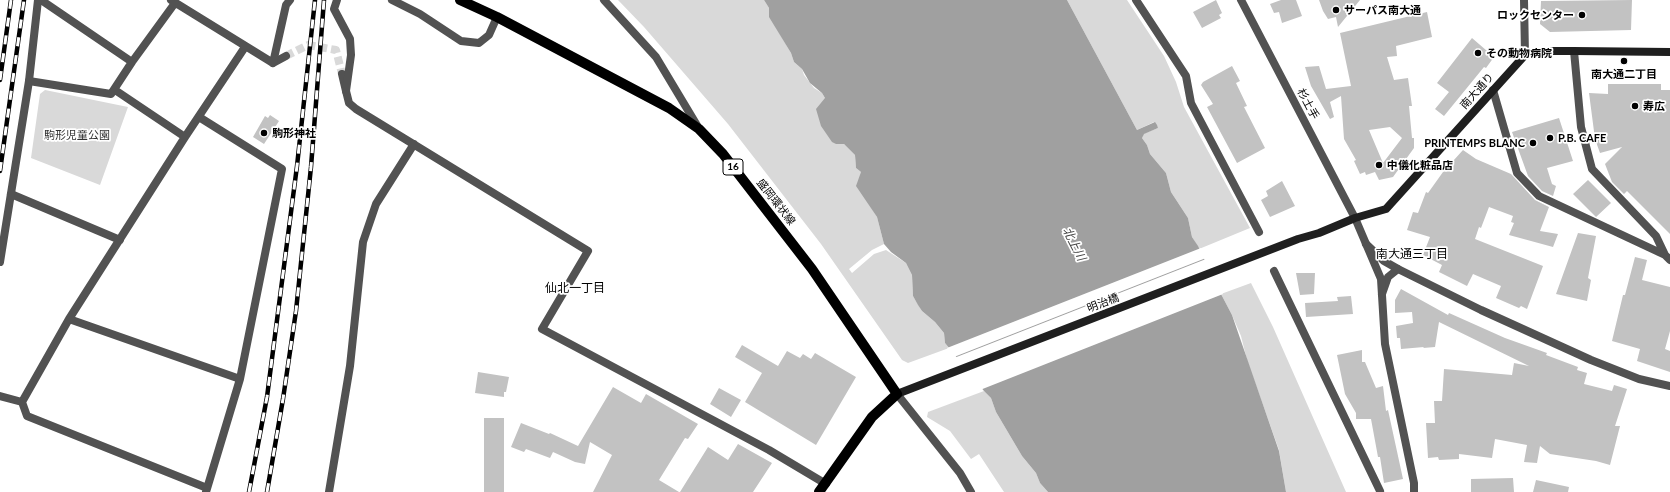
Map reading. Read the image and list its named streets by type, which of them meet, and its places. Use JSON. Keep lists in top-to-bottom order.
{
  "streets": {
    "main road": [
      "南大通り",
      "16",
      "盛岡環状線",
      "明治橋"
    ],
    "street": ["杉土手"]
  },
  "crossings": [
    ["南大通り", "杉土手"],
    ["南大通り", "明治橋"],
    ["盛岡環状線", "明治橋"]
  ],
  "districts": ["南大通三丁目", "仙北一丁目"],
  "water": ["北上川"],
  "parks": ["駒形児童公園"],
  "places": [
    "サーパス南大通",
    "ロックセンター",
    "その動物病院",
    "南大通二丁目",
    "寿広",
    "駒形神社",
    "P.B. CAFE",
    "PRINTEMPS BLANC",
    "中儀化粧品店"
  ]
}
